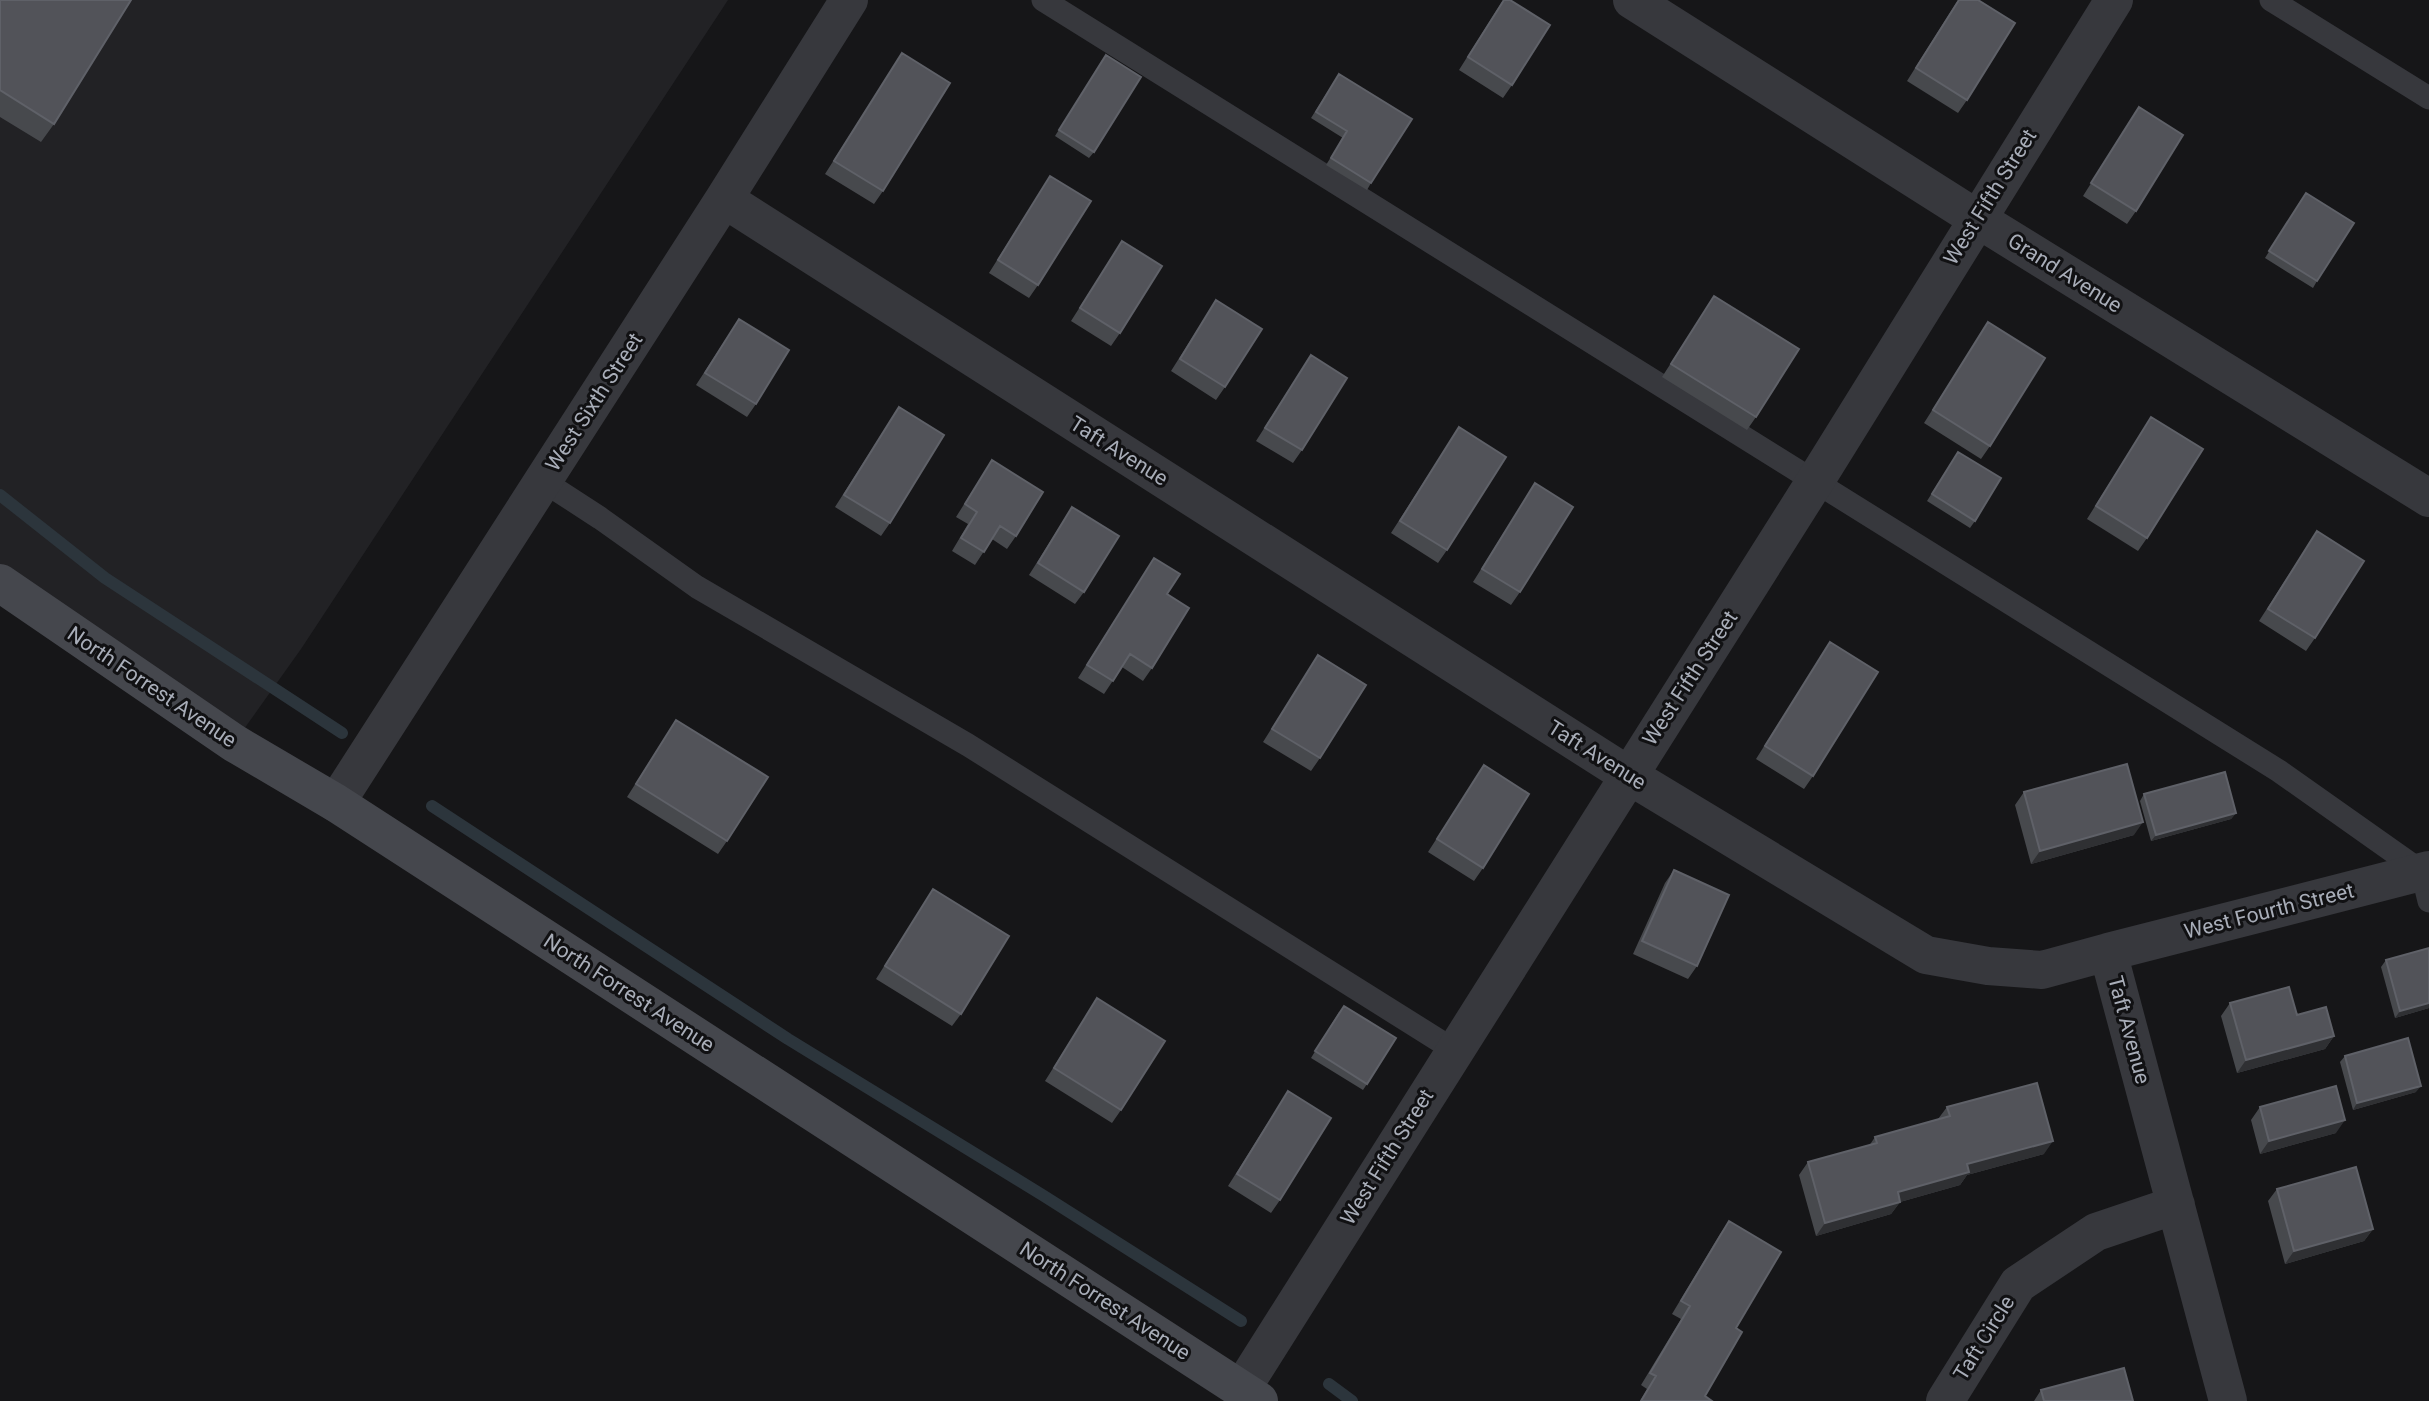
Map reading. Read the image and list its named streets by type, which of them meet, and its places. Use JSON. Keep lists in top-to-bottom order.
{
  "streets": {
    "main road": ["North Forrest Avenue"],
    "street": [
      "West Fifth Street",
      "Grand Avenue",
      "West Sixth Street",
      "Taft Avenue",
      "West Fourth Street",
      "Taft Circle"
    ]
  },
  "crossings": [
    ["West Fifth Street", "Grand Avenue"],
    ["West Fifth Street", "Taft Avenue"],
    ["West Fifth Street", "North Forrest Avenue"],
    ["West Sixth Street", "Taft Avenue"],
    ["West Sixth Street", "North Forrest Avenue"],
    ["Taft Avenue", "West Fourth Street"],
    ["Taft Avenue", "Taft Circle"]
  ]
}
